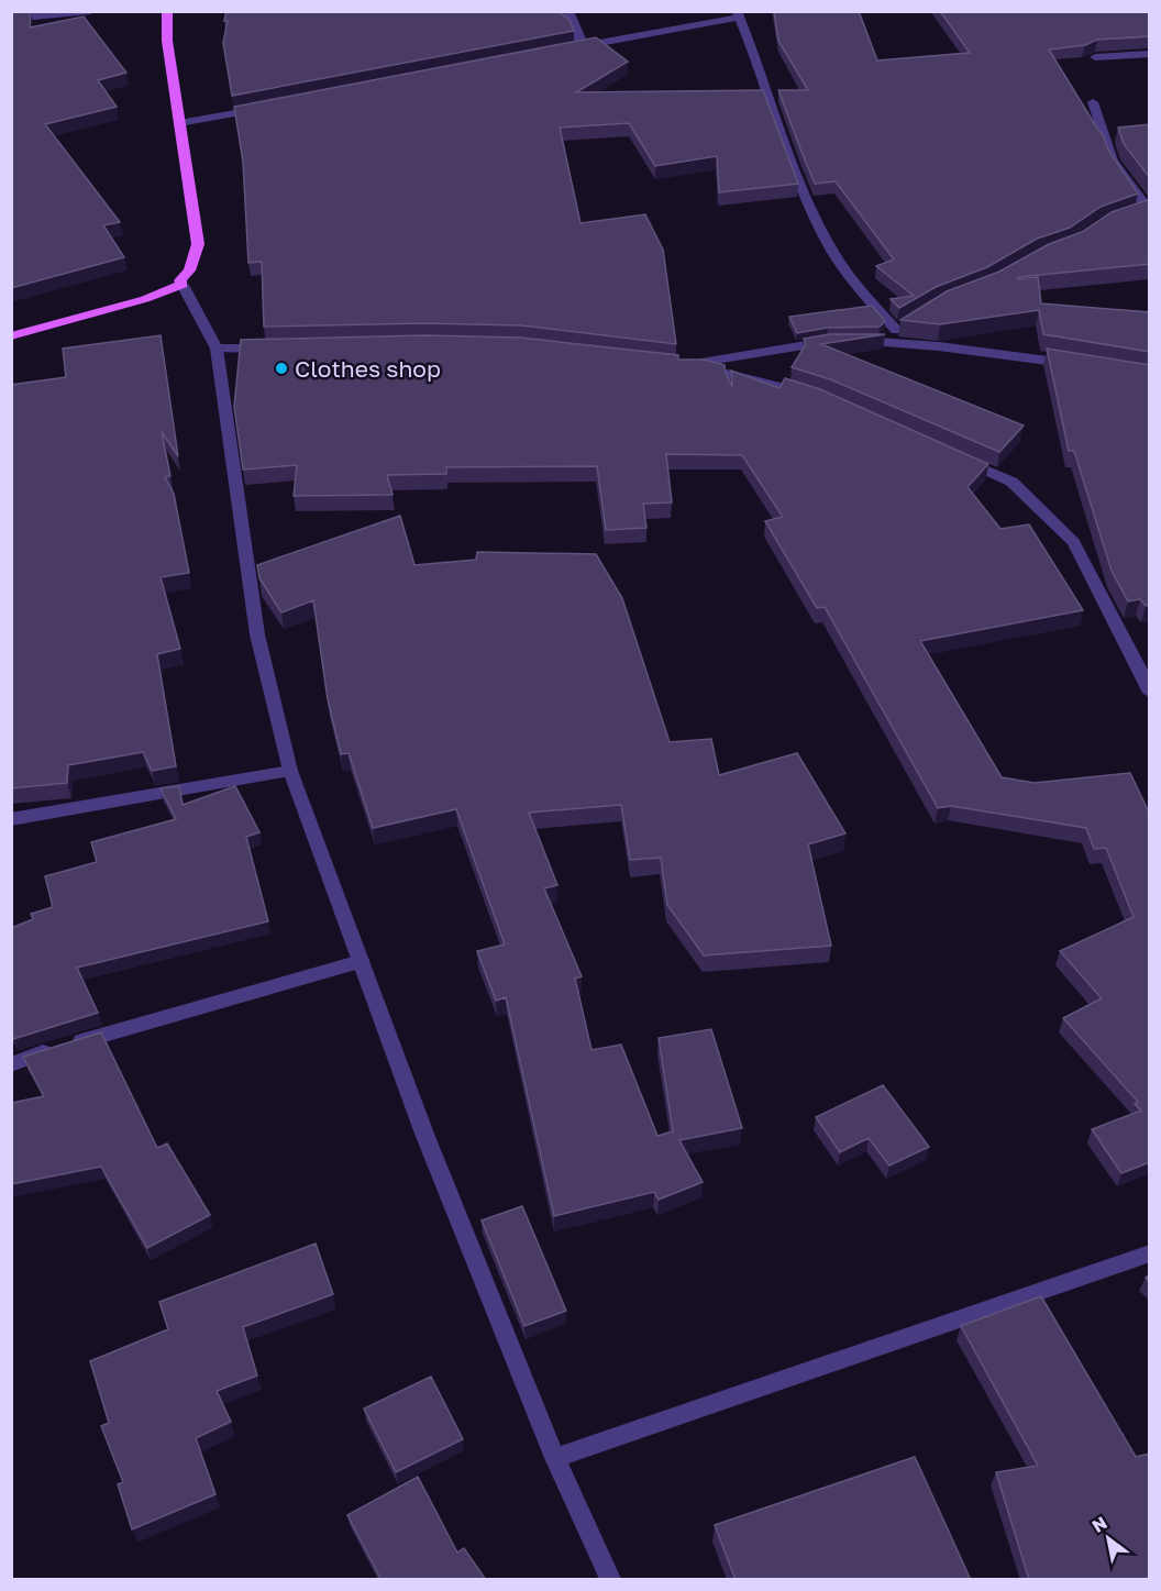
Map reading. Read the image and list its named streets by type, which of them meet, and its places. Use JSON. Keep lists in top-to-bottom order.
{
  "places": ["Clothes shop"],
  "north": "top left"
}
